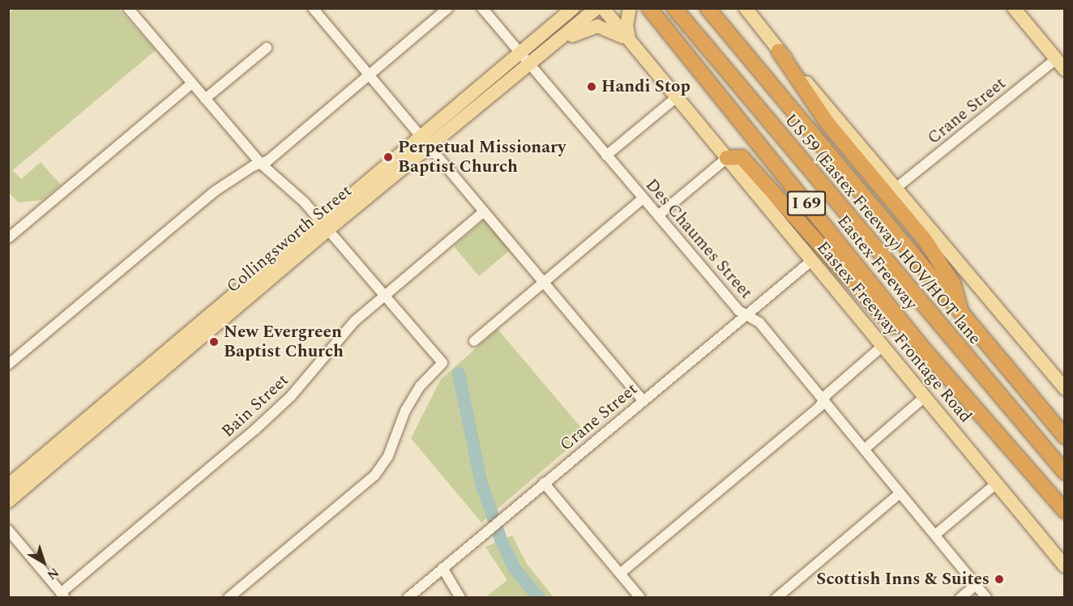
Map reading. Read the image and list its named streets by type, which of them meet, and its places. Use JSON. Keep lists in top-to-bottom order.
{
  "streets": {
    "highway": ["I 69", "US 59 (Eastex Freeway) HOV/HOT lane", "Eastex Freeway"],
    "main road": ["Collingsworth Street", "Eastex Freeway Frontage Road"],
    "street": ["Crane Street", "Des Chaumes Street", "Bain Street"]
  },
  "crossings": [
    ["Crane Street", "Des Chaumes Street"],
    ["Crane Street", "Eastex Freeway Frontage Road"],
    ["US 59 (Eastex Freeway) HOV/HOT lane", "Eastex Freeway"],
    ["Collingsworth Street", "Des Chaumes Street"]
  ],
  "places": [
    "Handi Stop",
    "Perpetual Missionary Baptist Church",
    "New Evergreen Baptist Church",
    "Scottish Inns & Suites"
  ],
  "north": "bottom right"
}
